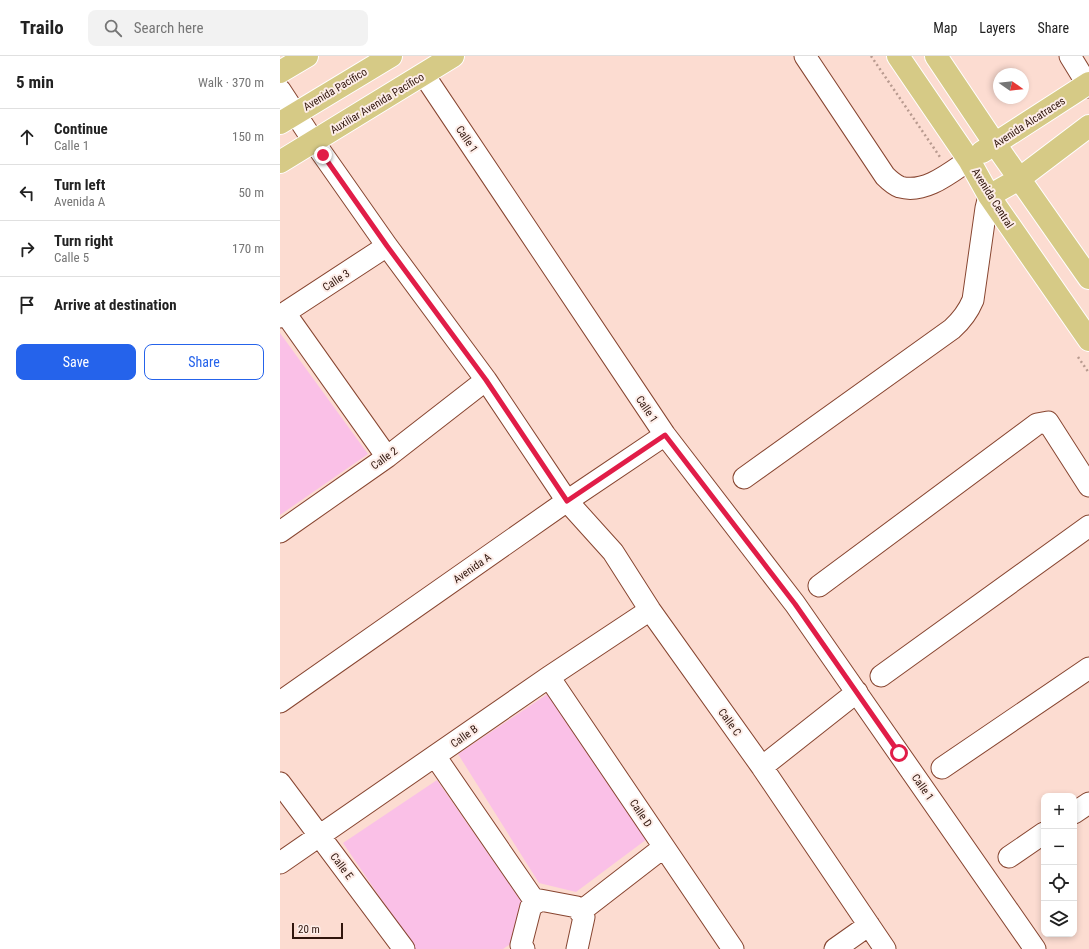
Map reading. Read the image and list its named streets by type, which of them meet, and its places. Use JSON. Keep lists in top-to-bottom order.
{
  "streets": {
    "main road": [
      "Avenida Pacífico",
      "Auxiliar Avenida Pacífico",
      "Avenida Alcatraces",
      "Avenida Central"
    ],
    "street": [
      "Calle 1",
      "Calle 3",
      "Calle 2",
      "Avenida A",
      "Calle C",
      "Calle B",
      "Calle D",
      "Calle E"
    ]
  },
  "crossings": [
    ["Avenida Pacífico", "Calle C"],
    ["Auxiliar Avenida Pacífico", "Calle 1"],
    ["Auxiliar Avenida Pacífico", "Calle C"],
    ["Avenida Alcatraces", "Avenida Central"],
    ["Calle 1", "Avenida A"],
    ["Calle 3", "Calle C"],
    ["Calle 2", "Calle C"],
    ["Avenida A", "Calle C"],
    ["Calle C", "Calle B"],
    ["Calle B", "Calle D"],
    ["Calle B", "Calle E"]
  ],
  "scale_bar": "20 m",
  "north": "right",
  "page": {
    "header": "Trailo",
    "search": "Search here",
    "nav": ["Map", "Layers", "Share"],
    "heading": ["5 min", "Walk · 370 m"],
    "list": [
      ["Continue", "Calle 1", "150 m"],
      ["Turn left", "Avenida A", "50 m"],
      ["Turn right", "Calle 5", "170 m"],
      "Arrive at destination"
    ],
    "buttons": ["Save", "Share"],
    "map_buttons": ["+", "−"],
    "scale": "20 m"
  }
}
